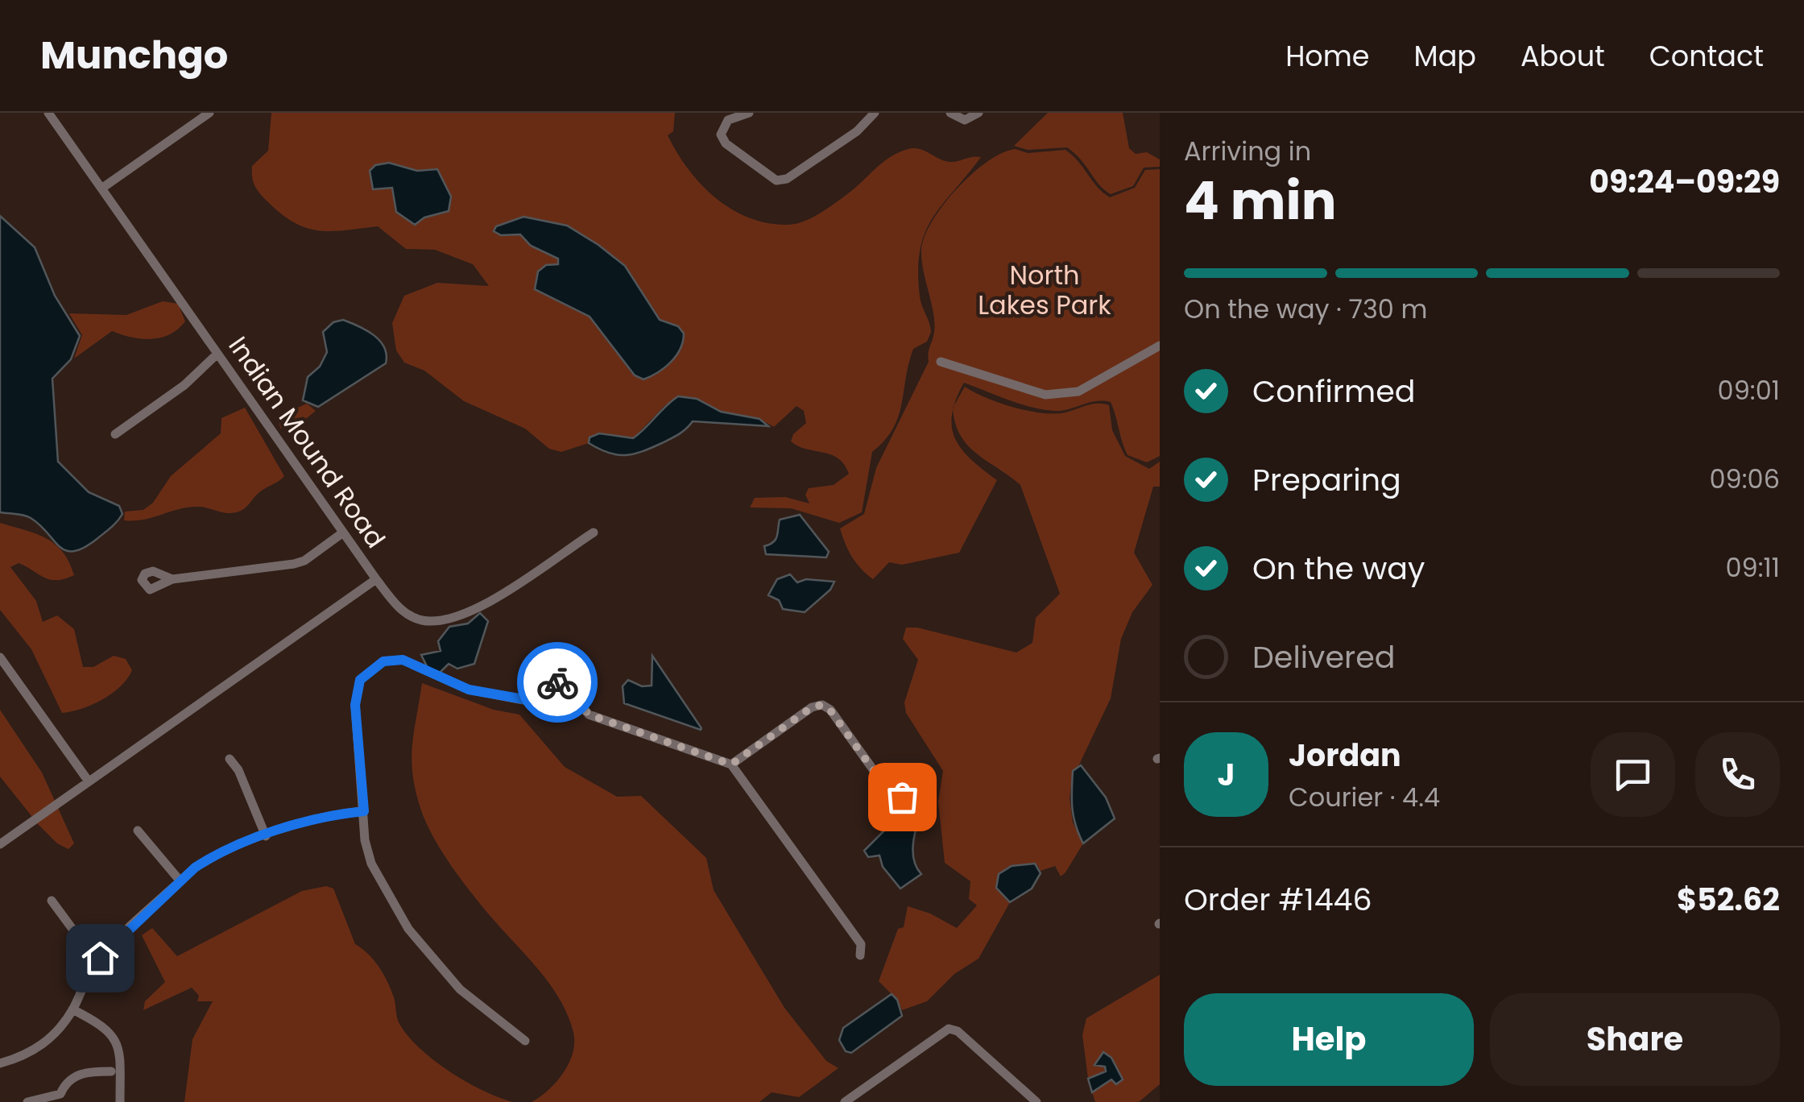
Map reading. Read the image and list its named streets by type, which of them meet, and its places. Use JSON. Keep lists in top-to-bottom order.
{
  "streets": {
    "street": ["Indian Mound Road"]
  },
  "parks": ["North Lakes Park"],
  "page": {
    "header": "Munchgo",
    "nav": [
      "Home",
      "Map",
      "About",
      "Contact"
    ],
    "heading": ["4 min", "Arriving in", "09:24–09:29"],
    "panel": [
      "Jordan",
      "Courier · 4.4",
      "Order #1446",
      "$52.62"
    ],
    "bar": "On the way · 730 m",
    "list": [
      ["Confirmed", "09:01"],
      ["Preparing", "09:06"],
      ["On the way", "09:11"],
      "Delivered"
    ],
    "round": "J",
    "buttons": ["Help", "Share"]
  }
}
